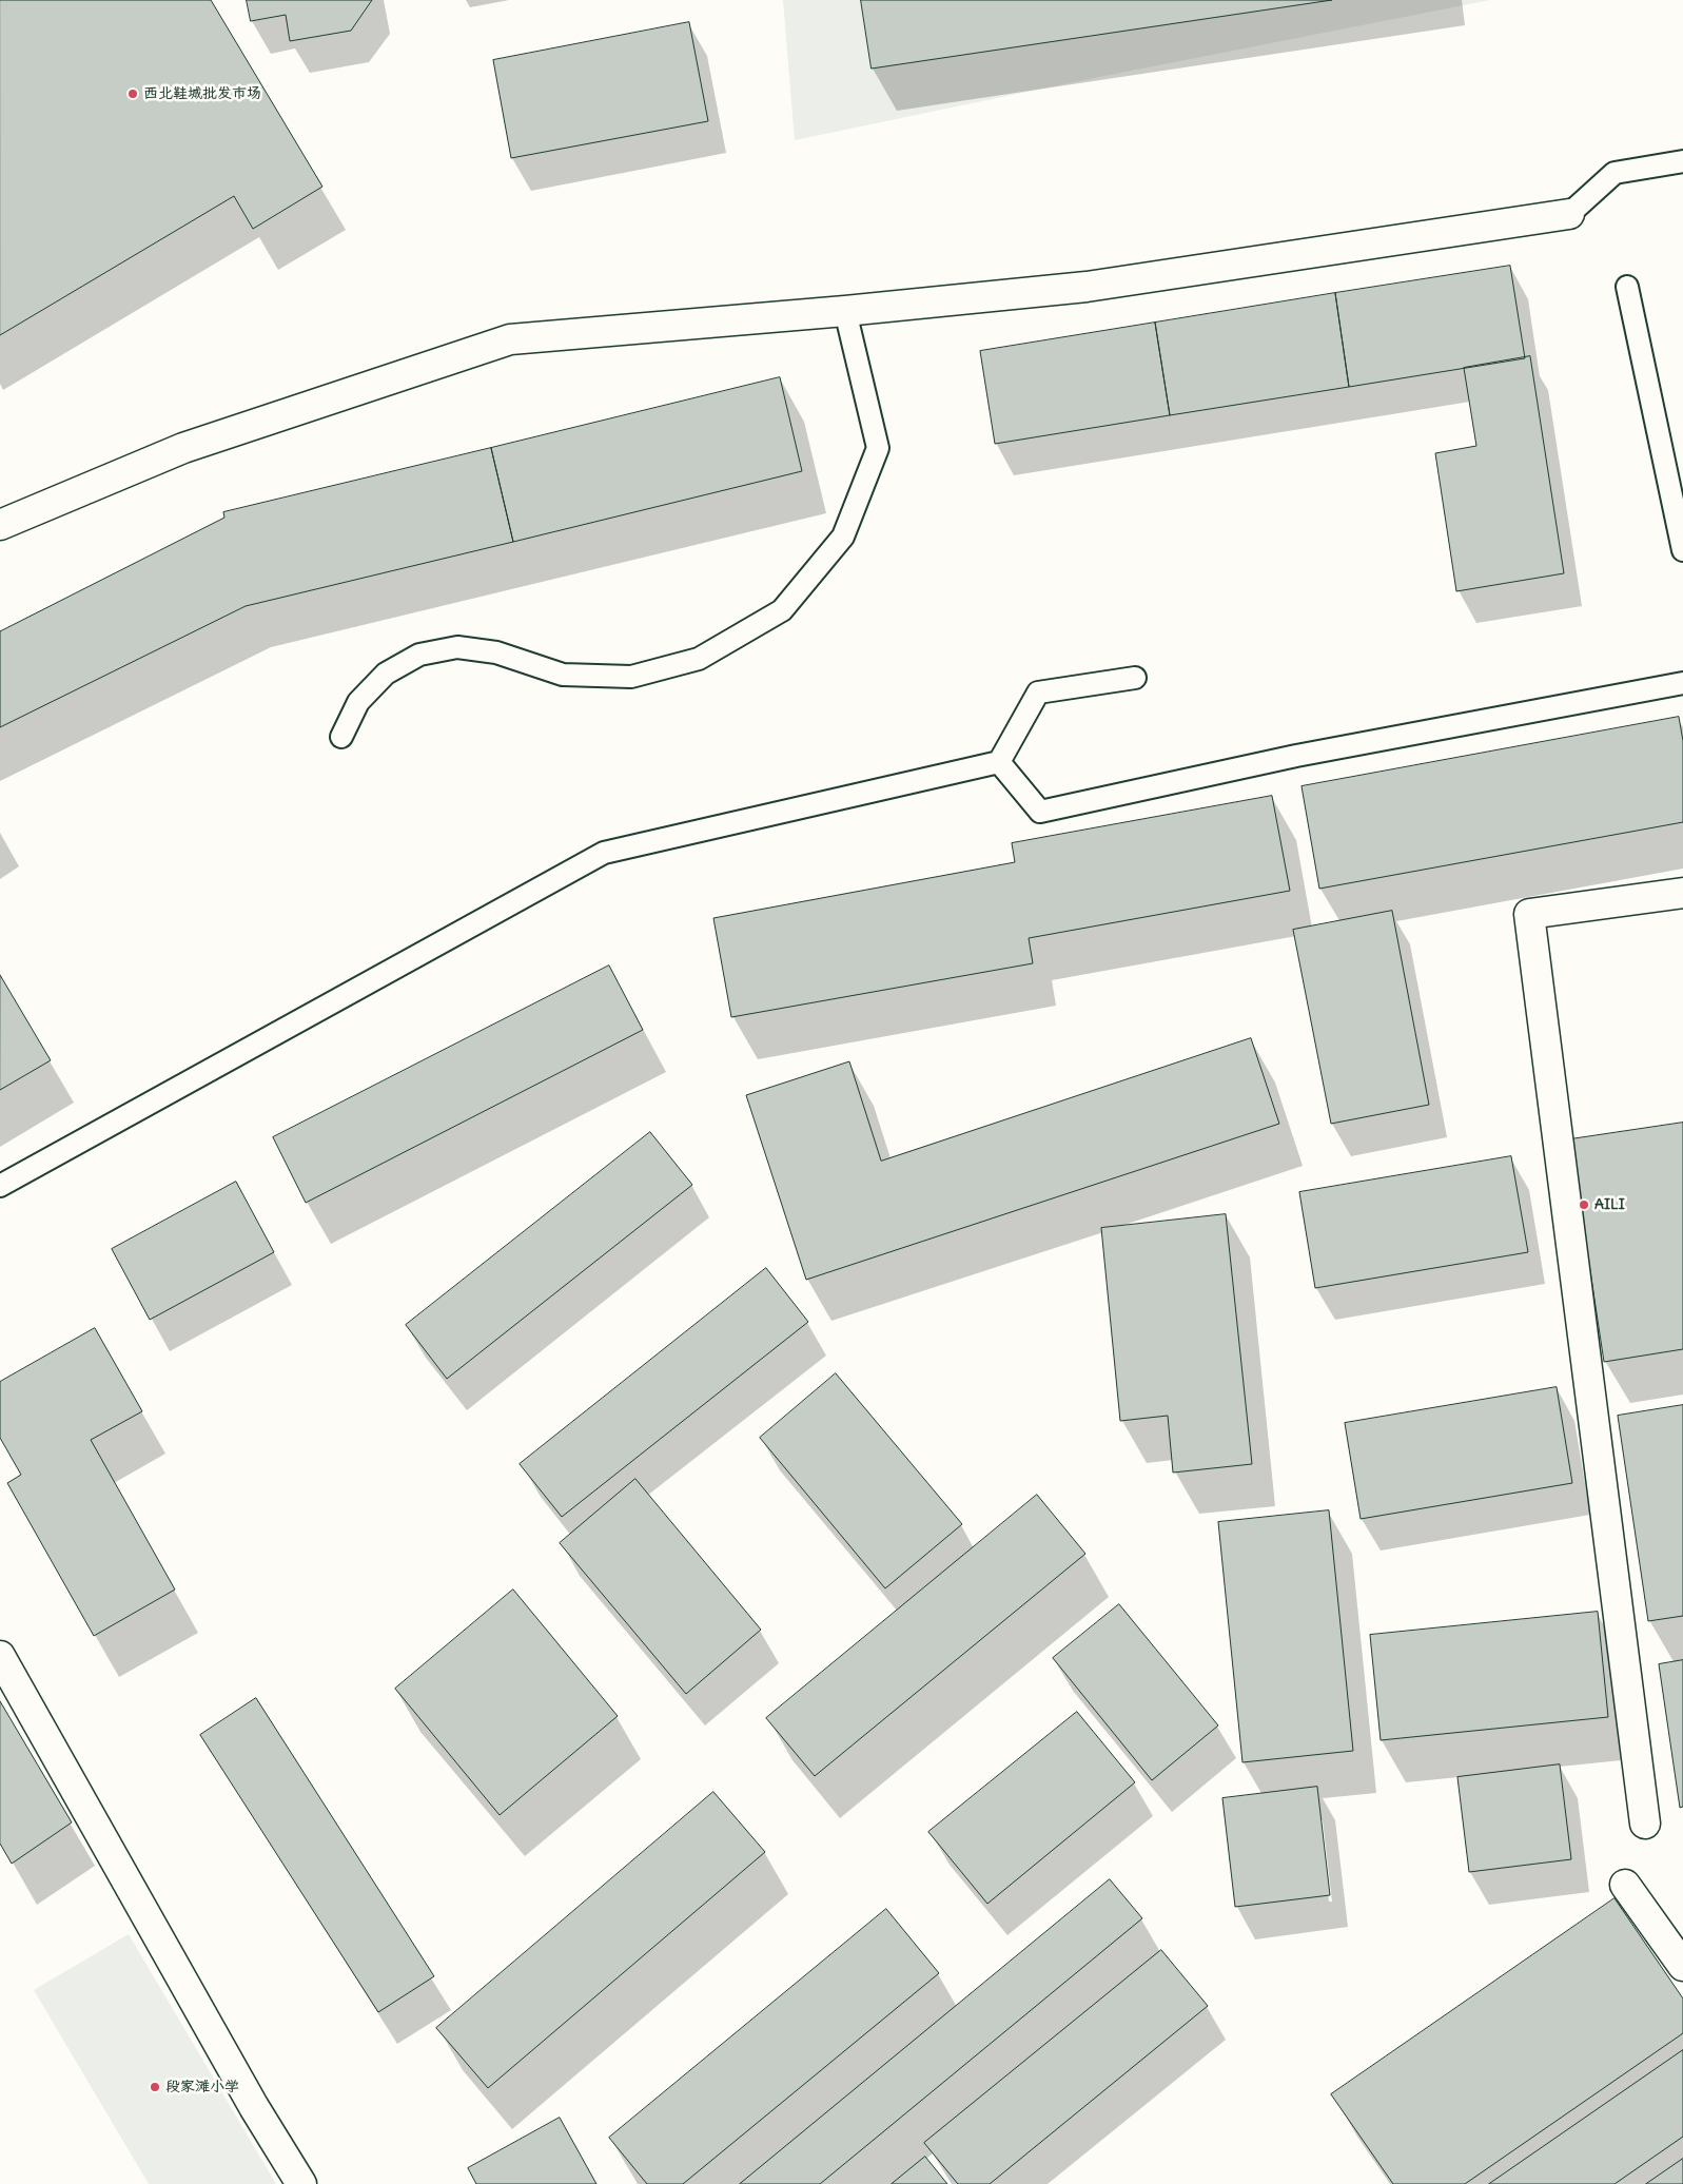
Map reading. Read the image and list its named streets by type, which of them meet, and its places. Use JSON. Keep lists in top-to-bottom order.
{
  "places": ["西北鞋城批发市场", "AILI", "段家滩小学"]
}
